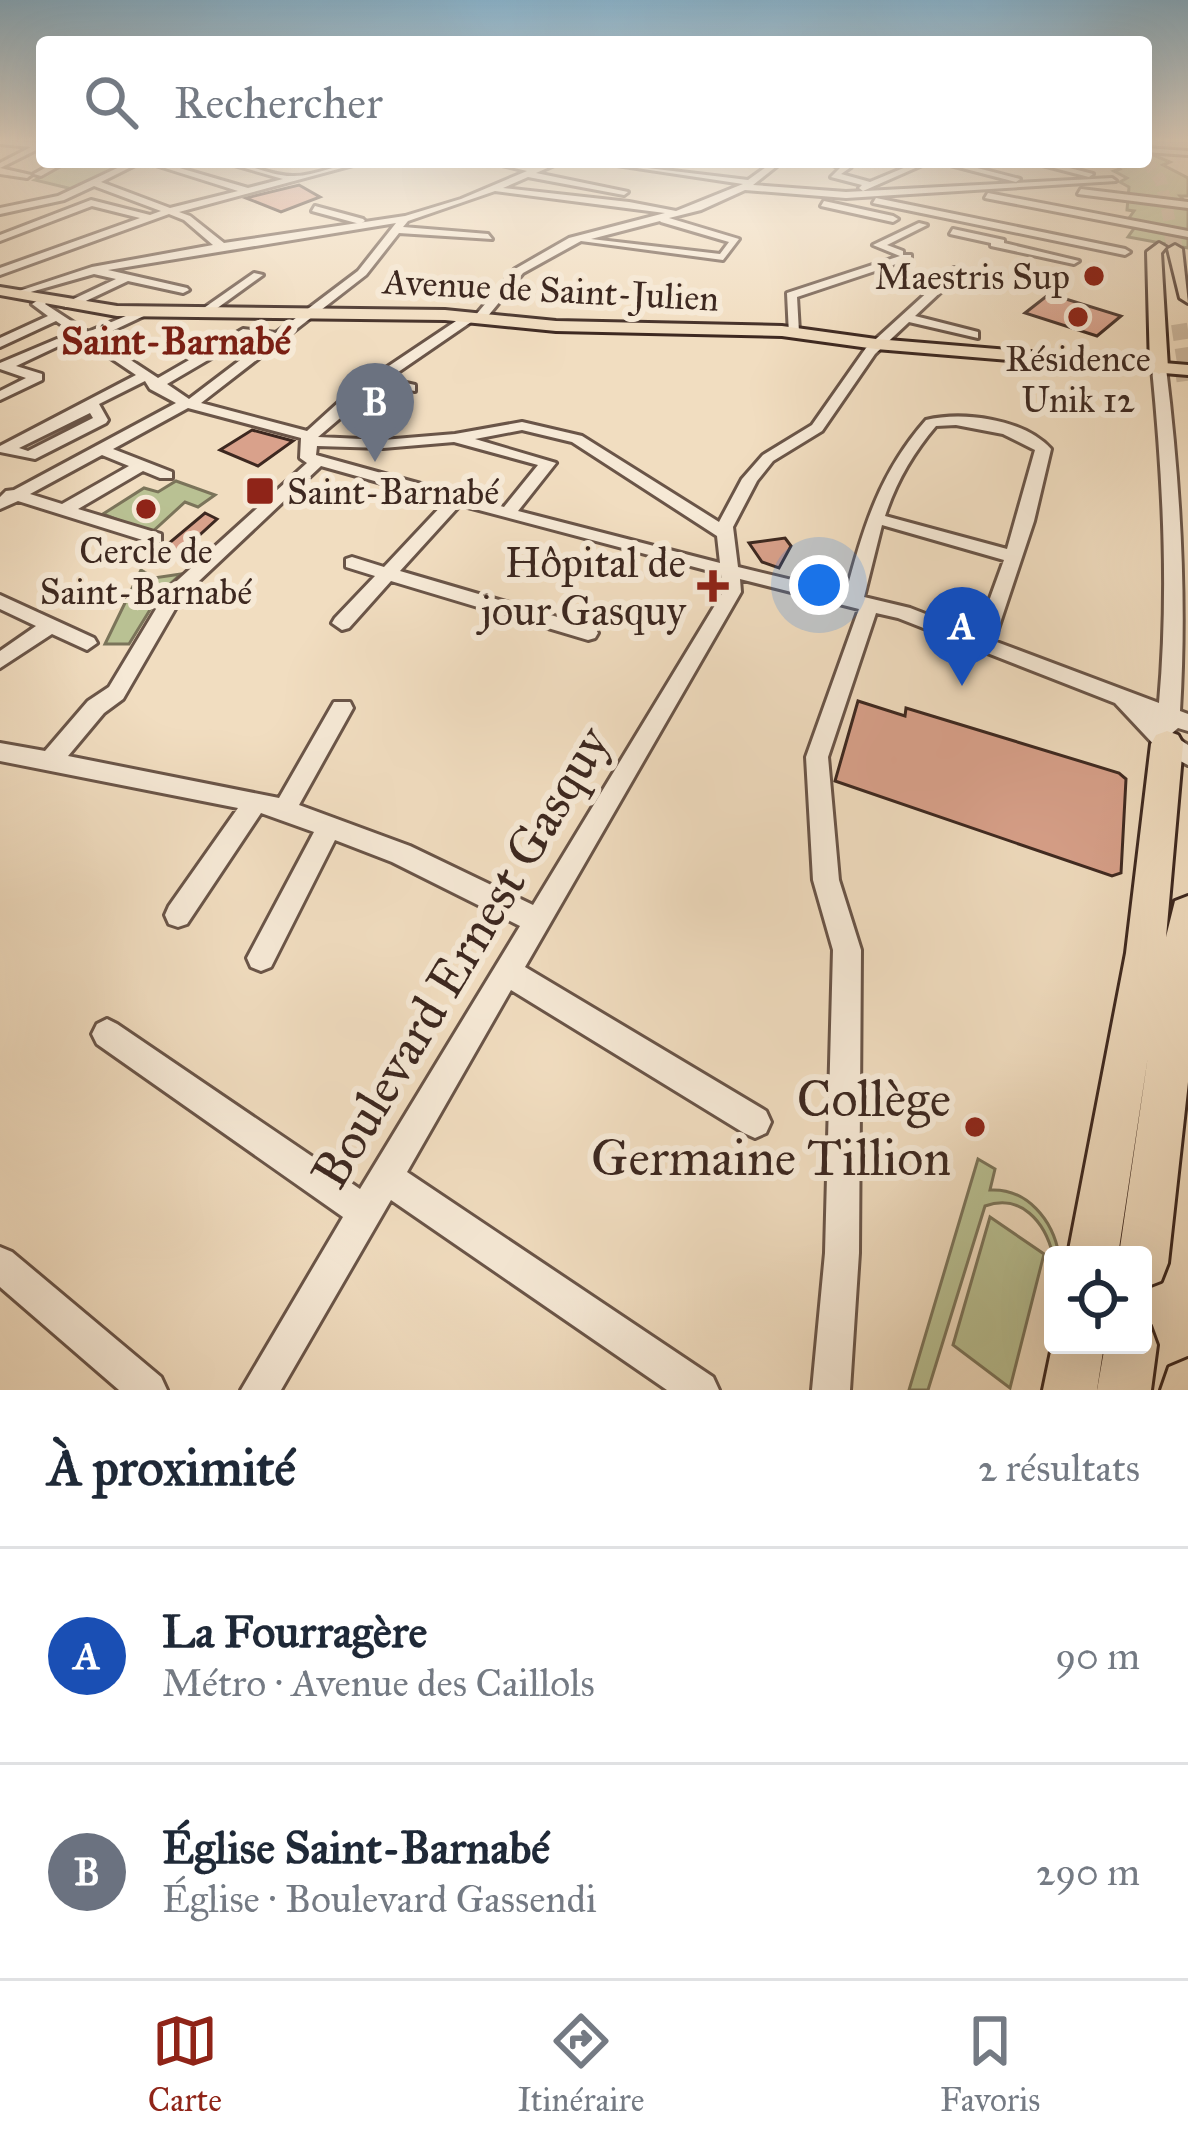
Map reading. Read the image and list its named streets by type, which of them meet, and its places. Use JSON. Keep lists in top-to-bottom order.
{
  "streets": {
    "main road": ["Avenue de Saint-Julien"],
    "street": ["Boulevard Ernest Gasquy"]
  },
  "districts": ["Saint-Barnabé"],
  "places": {
    "other": [
      "Maestris Sup",
      "Résidence Unik 12",
      "Cercle de Saint-Barnabé",
      "Collège Germaine Tillion"
    ],
    "transit": ["Saint-Barnabé"],
    "health": ["Hôpital de jour Gasquy"]
  },
  "page": {
    "search": "Rechercher",
    "pins": ["B", "A"],
    "heading": ["À proximité", "2 résultats"],
    "list": [
      {
        "mark": "A",
        "name": "La Fourragère",
        "note": "Métro · Avenue des Caillols",
        "value": "90 m"
      },
      {
        "mark": "B",
        "name": "Église Saint-Barnabé",
        "note": "Église · Boulevard Gassendi",
        "value": "290 m"
      }
    ],
    "nav": ["Carte", "Itinéraire", "Favoris"]
  }
}
